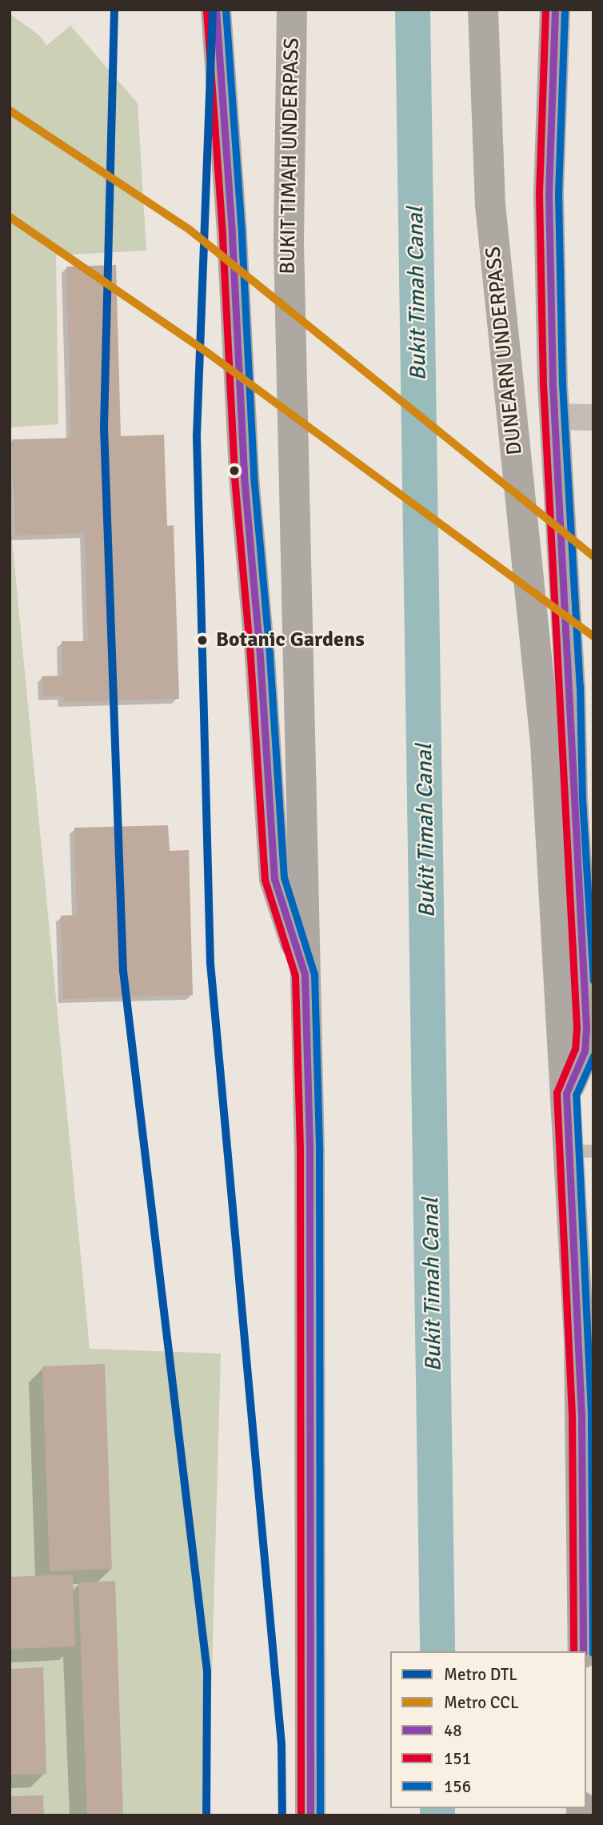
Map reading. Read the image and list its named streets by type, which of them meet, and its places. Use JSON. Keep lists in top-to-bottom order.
{
  "streets": {
    "highway": ["BUKIT TIMAH UNDERPASS", "DUNEARN UNDERPASS"]
  },
  "water": ["Bukit Timah Canal"],
  "places": ["Botanic Gardens"],
  "lines": [
    "metro line DTL",
    "transit line 48",
    "transit line 151",
    "transit line 156",
    "metro line CCL"
  ],
  "legend": [
    "Metro DTL",
    "Metro CCL",
    "48",
    "151",
    "156"
  ]
}
